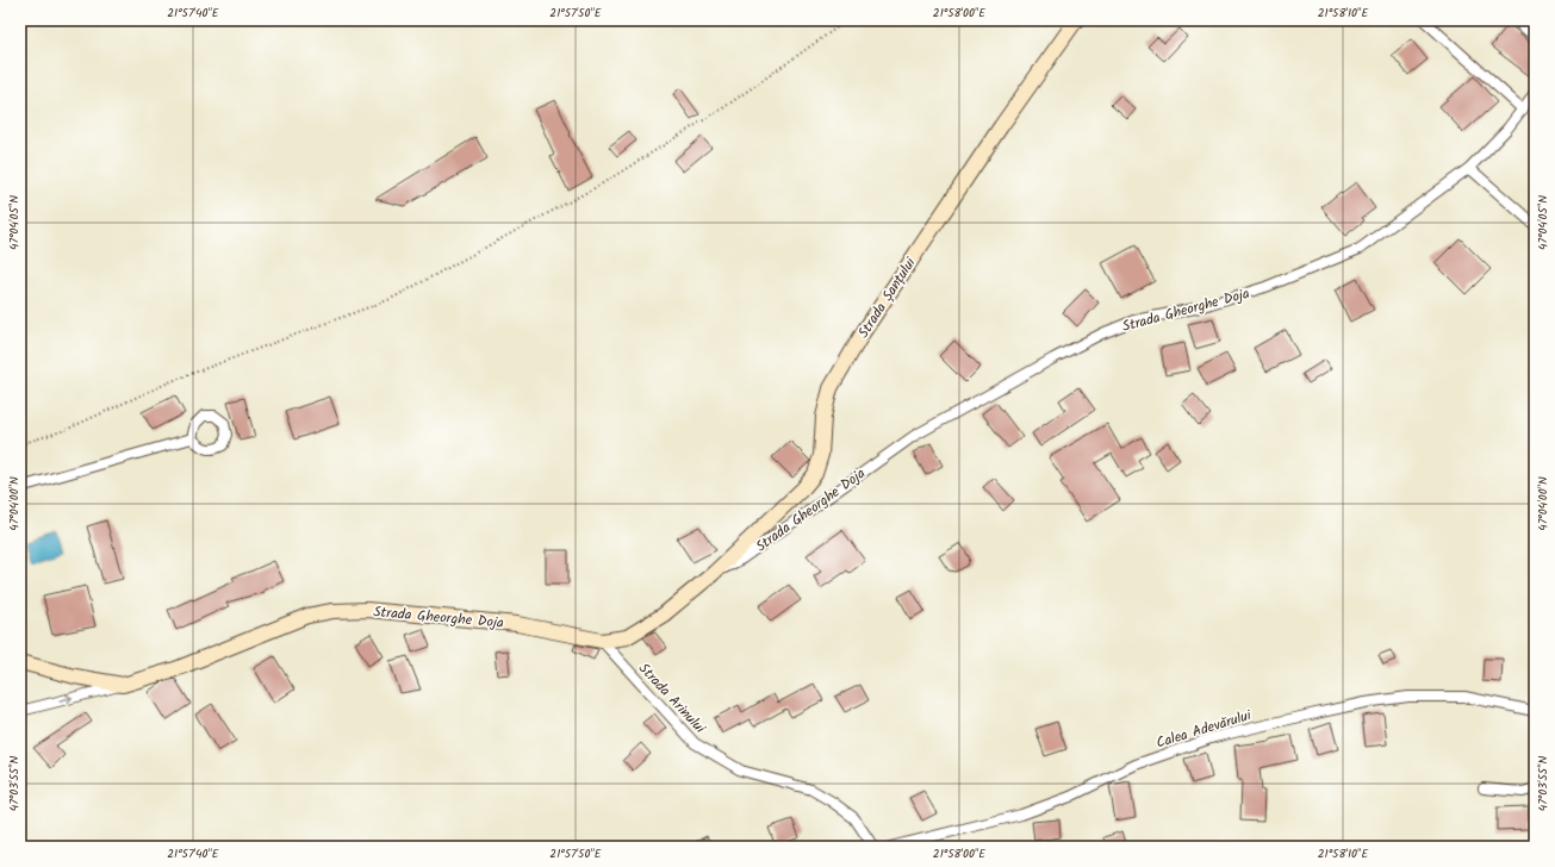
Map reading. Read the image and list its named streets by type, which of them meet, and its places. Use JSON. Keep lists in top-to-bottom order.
{
  "streets": {
    "main road": ["Strada Șanțului", "Strada Gheorghe Doja"],
    "street": ["Strada Arinului", "Calea Adevărului"]
  },
  "crossings": [
    ["Strada Șanțului", "Strada Gheorghe Doja"],
    ["Strada Gheorghe Doja", "Strada Arinului"]
  ],
  "coordinates": [
    "21°57'40\"E",
    "21°57'50\"E",
    "21°58'00\"E",
    "21°58'10\"E",
    "47°04'05\"N",
    "47°04'00\"N",
    "47°03'55\"N"
  ]
}
